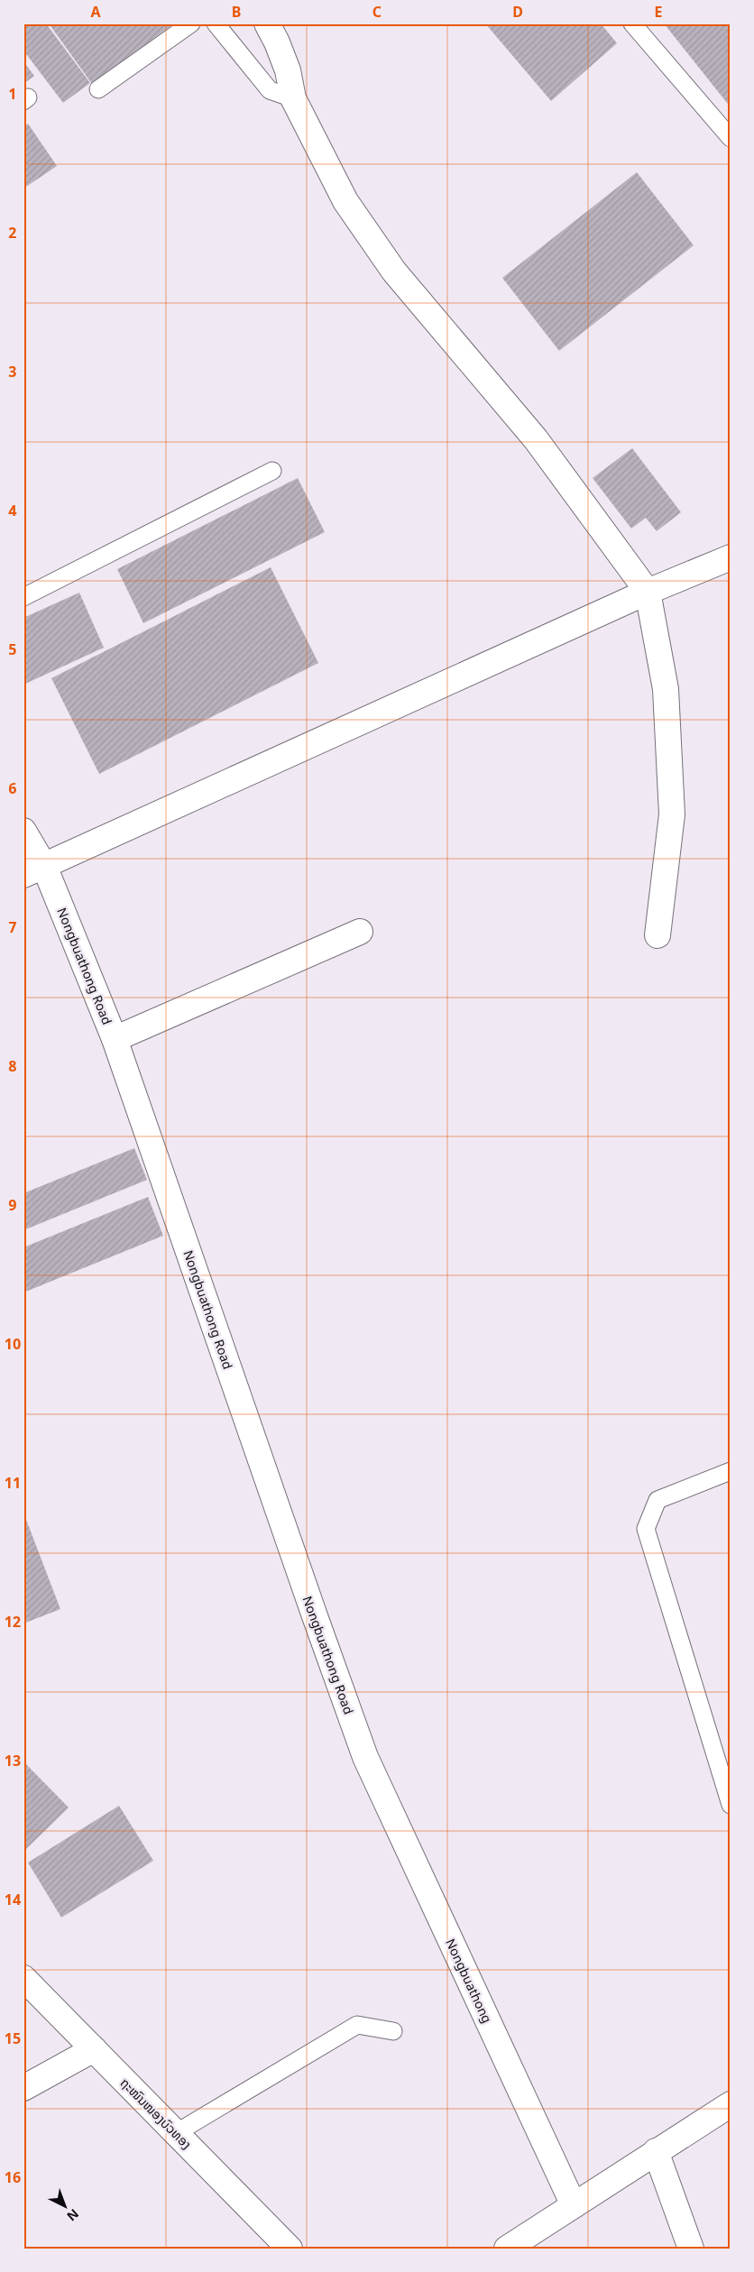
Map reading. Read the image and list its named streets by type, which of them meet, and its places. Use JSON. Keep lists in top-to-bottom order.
{
  "streets": {
    "street": ["Nongbuathong Road", "Nongbuathong", "ຖະໜົນໜອງບົວທອງ"]
  },
  "crossings": [
    ["Nongbuathong Road", "Nongbuathong"]
  ],
  "north": "bottom right",
  "grid": {
    "columns": [
      "A",
      "B",
      "C",
      "D",
      "E"
    ],
    "rows": [
      "1",
      "2",
      "3",
      "4",
      "5",
      "6",
      "7",
      "8",
      "9",
      "10",
      "11",
      "12",
      "13",
      "14",
      "15",
      "16"
    ]
  }
}
